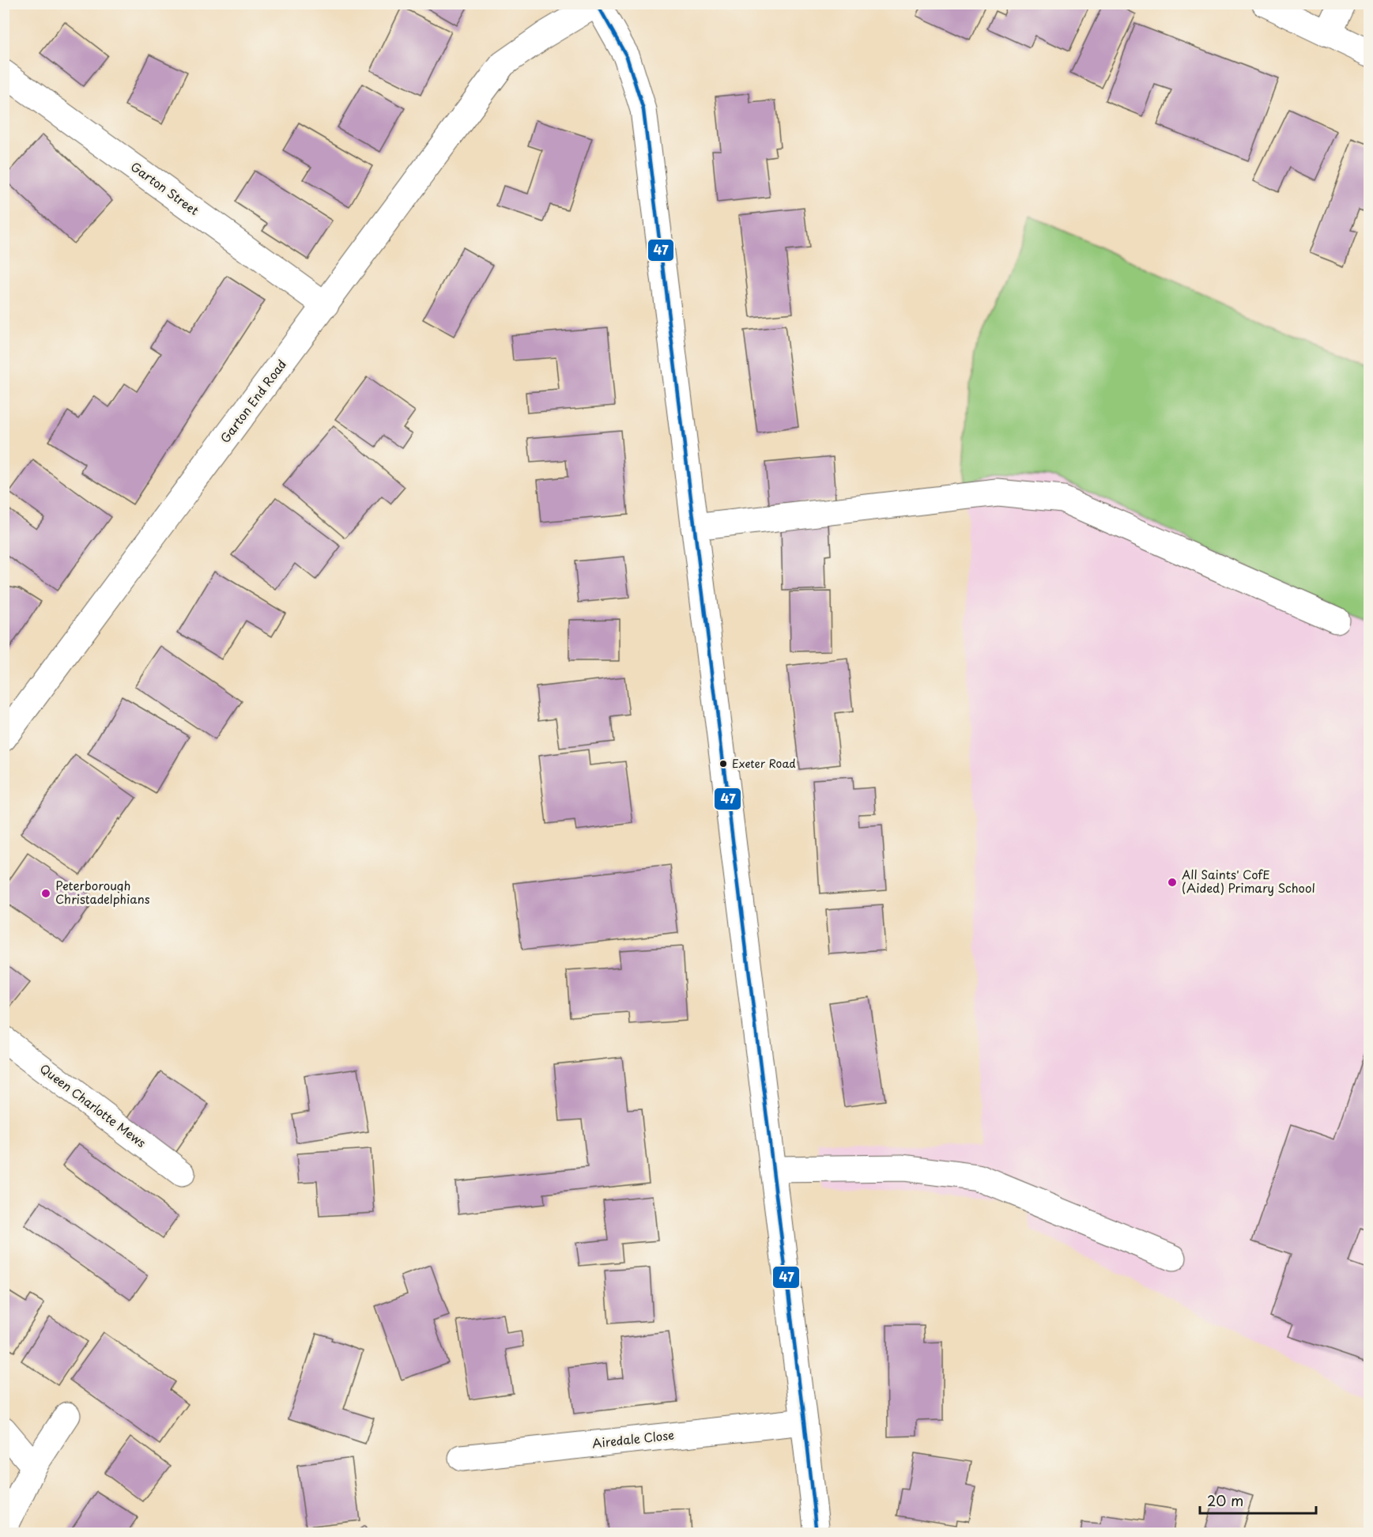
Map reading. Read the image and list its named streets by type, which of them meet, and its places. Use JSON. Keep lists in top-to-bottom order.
{
  "streets": {
    "street": [
      "Garton Street",
      "Garton End Road",
      "Queen Charlotte Mews",
      "Airedale Close"
    ]
  },
  "crossings": [
    ["Garton Street", "Garton End Road"]
  ],
  "places": ["Exeter Road", "All Saints' CofE (Aided) Primary School", "Peterborough Christadelphians"],
  "lines": ["transit line 47"],
  "scale_bar": "20 m"
}
